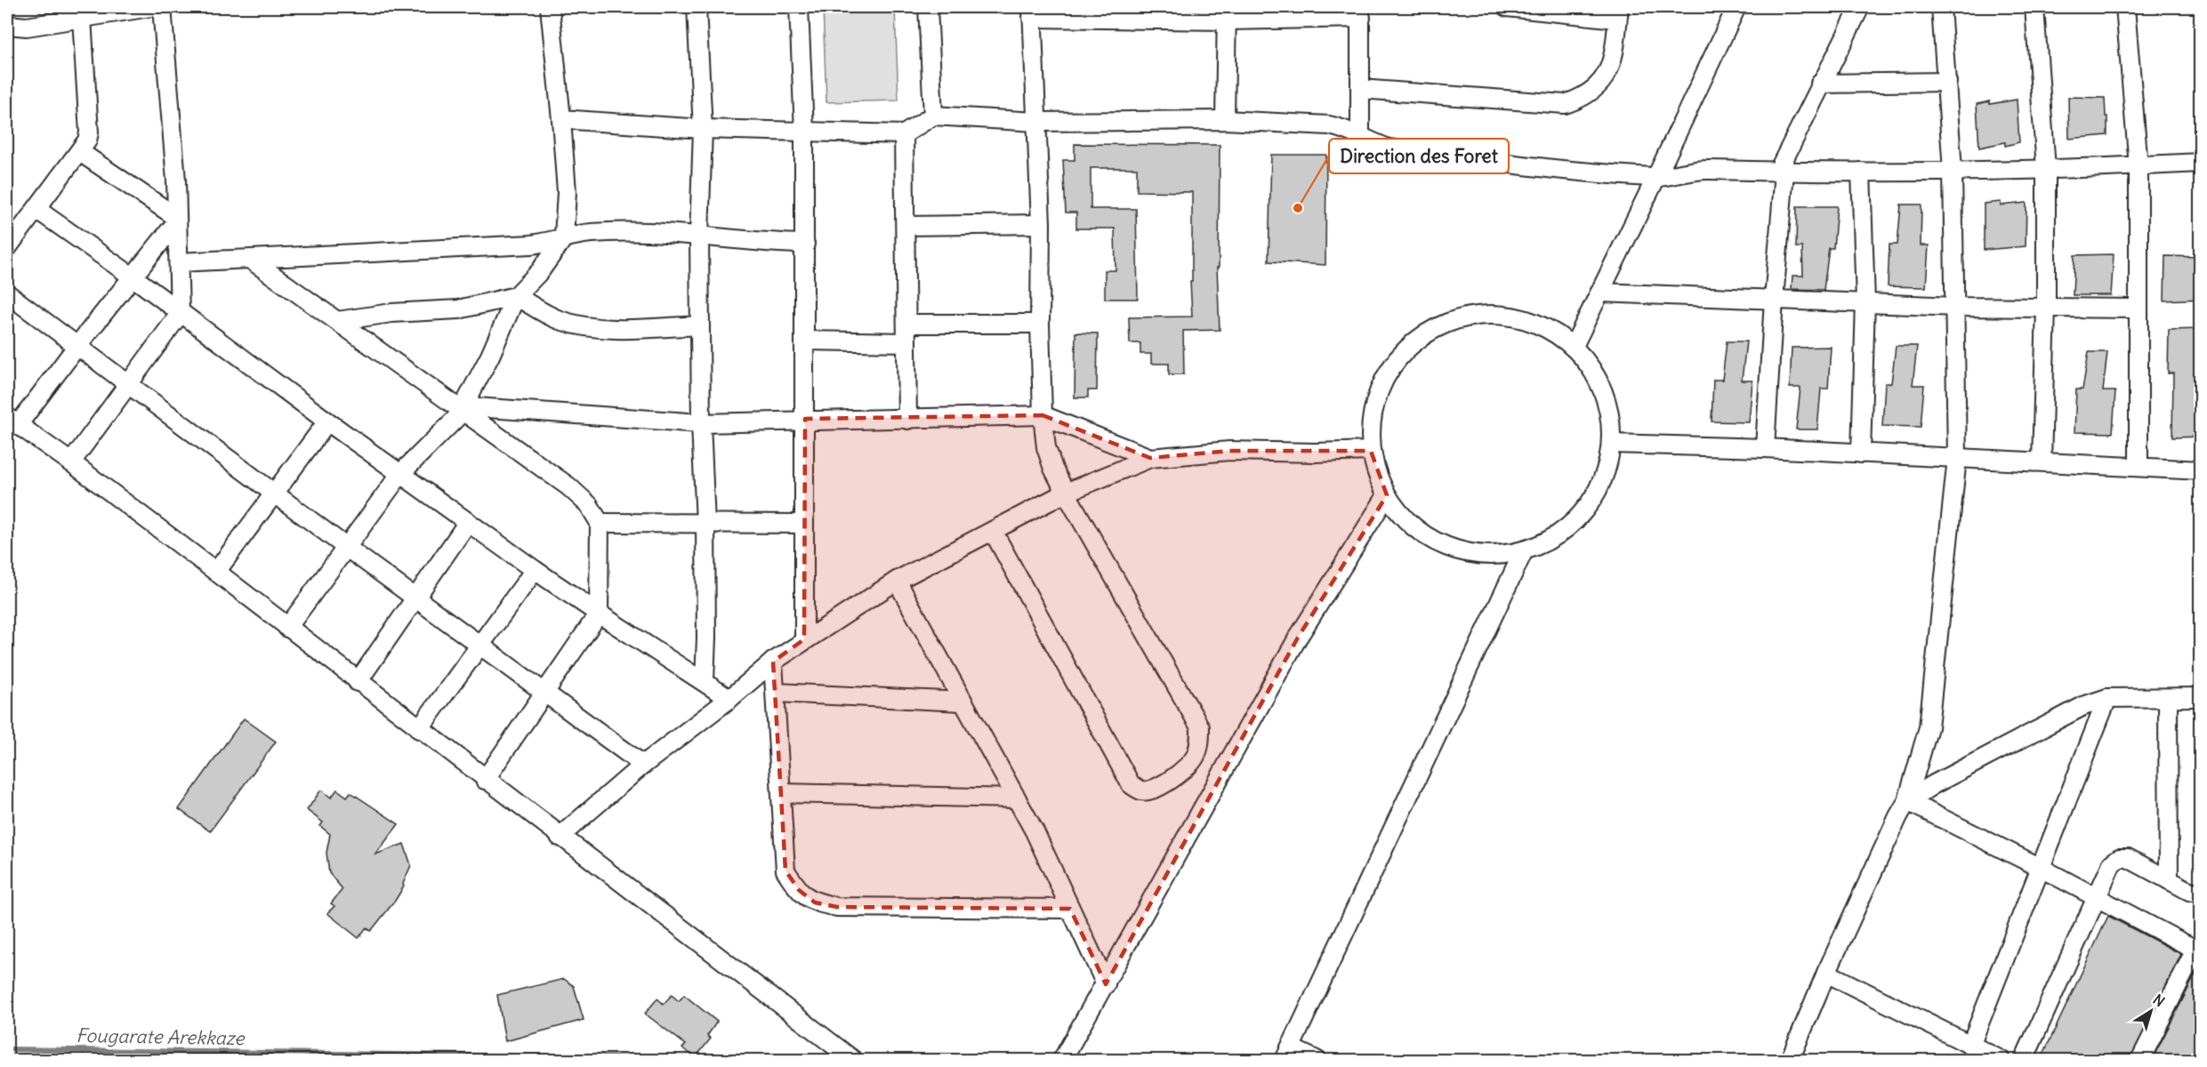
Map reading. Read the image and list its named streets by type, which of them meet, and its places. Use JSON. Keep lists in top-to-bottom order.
{
  "water": ["Fougarate Arekkaze"],
  "places": ["Direction des Foret"],
  "north": "top right"
}
